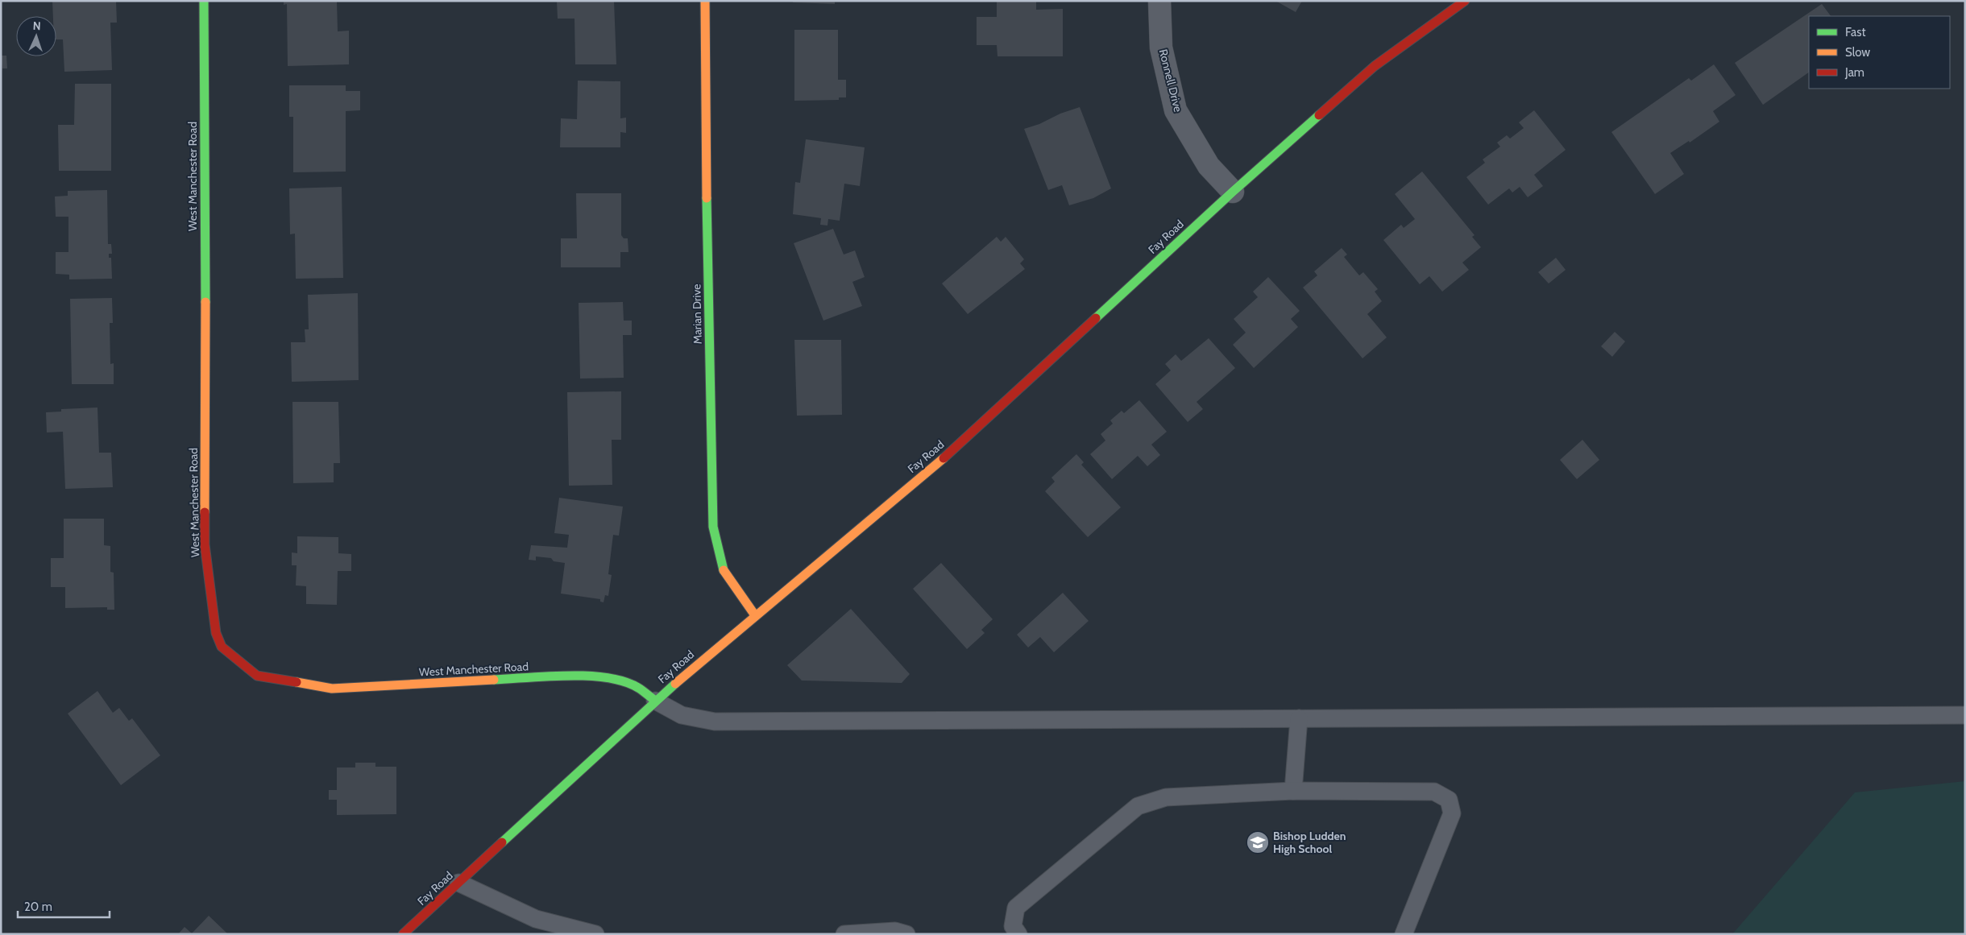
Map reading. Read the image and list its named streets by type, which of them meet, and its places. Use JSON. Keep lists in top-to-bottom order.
{
  "streets": {
    "street": [
      "Ronnell Drive",
      "West Manchester Road",
      "Fay Road",
      "Marian Drive"
    ]
  },
  "crossings": [
    ["Ronnell Drive", "Fay Road"],
    ["West Manchester Road", "Fay Road"],
    ["Fay Road", "Marian Drive"]
  ],
  "places": {
    "school or university": ["Bishop Ludden High School"]
  },
  "legend": ["Fast", "Slow", "Jam"],
  "scale_bar": "20 m",
  "north": "top"
}
